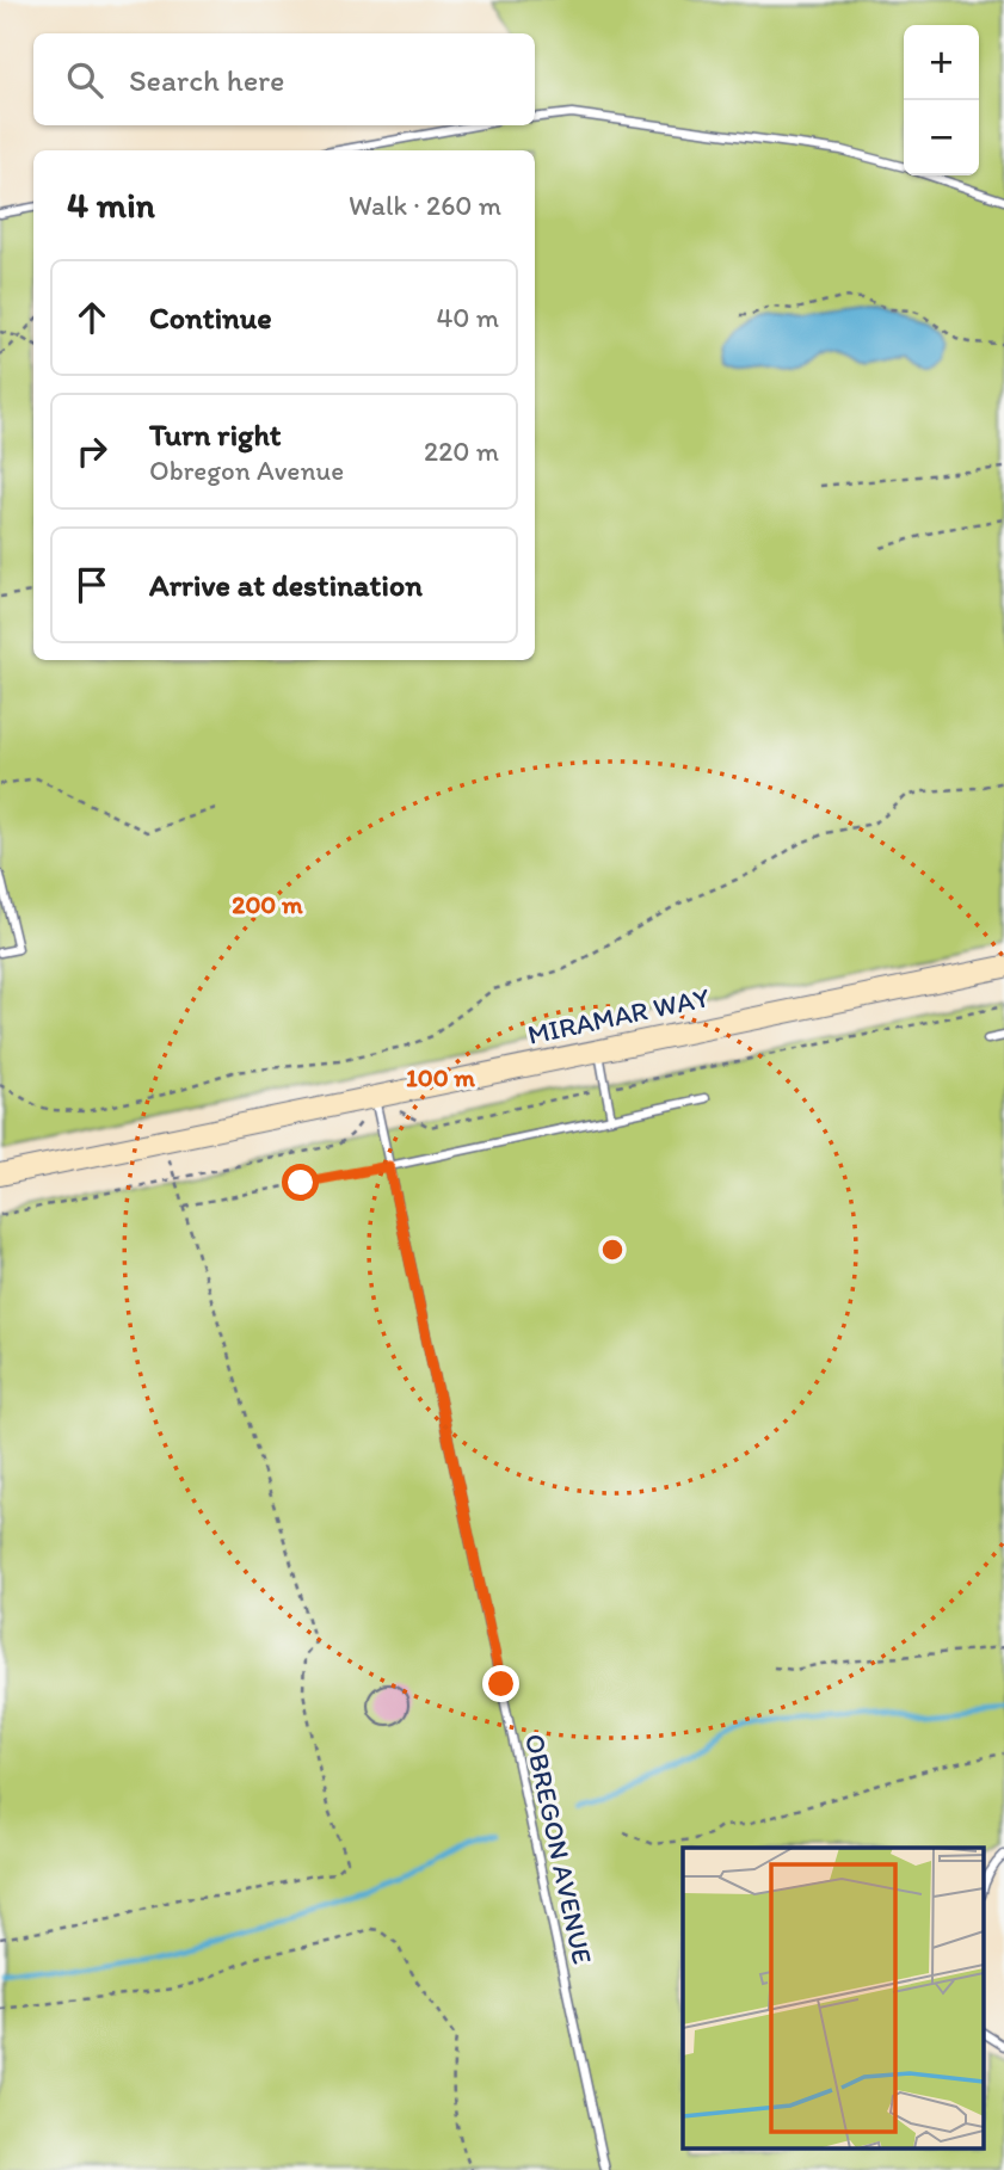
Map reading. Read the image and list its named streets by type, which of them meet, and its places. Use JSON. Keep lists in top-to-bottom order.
{
  "streets": {
    "street": ["MIRAMAR WAY"],
    "lane": ["OBREGON AVENUE"]
  },
  "crossings": [
    ["MIRAMAR WAY", "OBREGON AVENUE"]
  ],
  "page": {
    "map_buttons": ["+", "−"],
    "search": "Search here",
    "heading": ["4 min", "Walk · 260 m"],
    "list": [
      ["Continue", "40 m"],
      ["Turn right", "Obregon Avenue", "220 m"],
      "Arrive at destination"
    ]
  },
  "rings": ["200 m", "100 m"]
}
